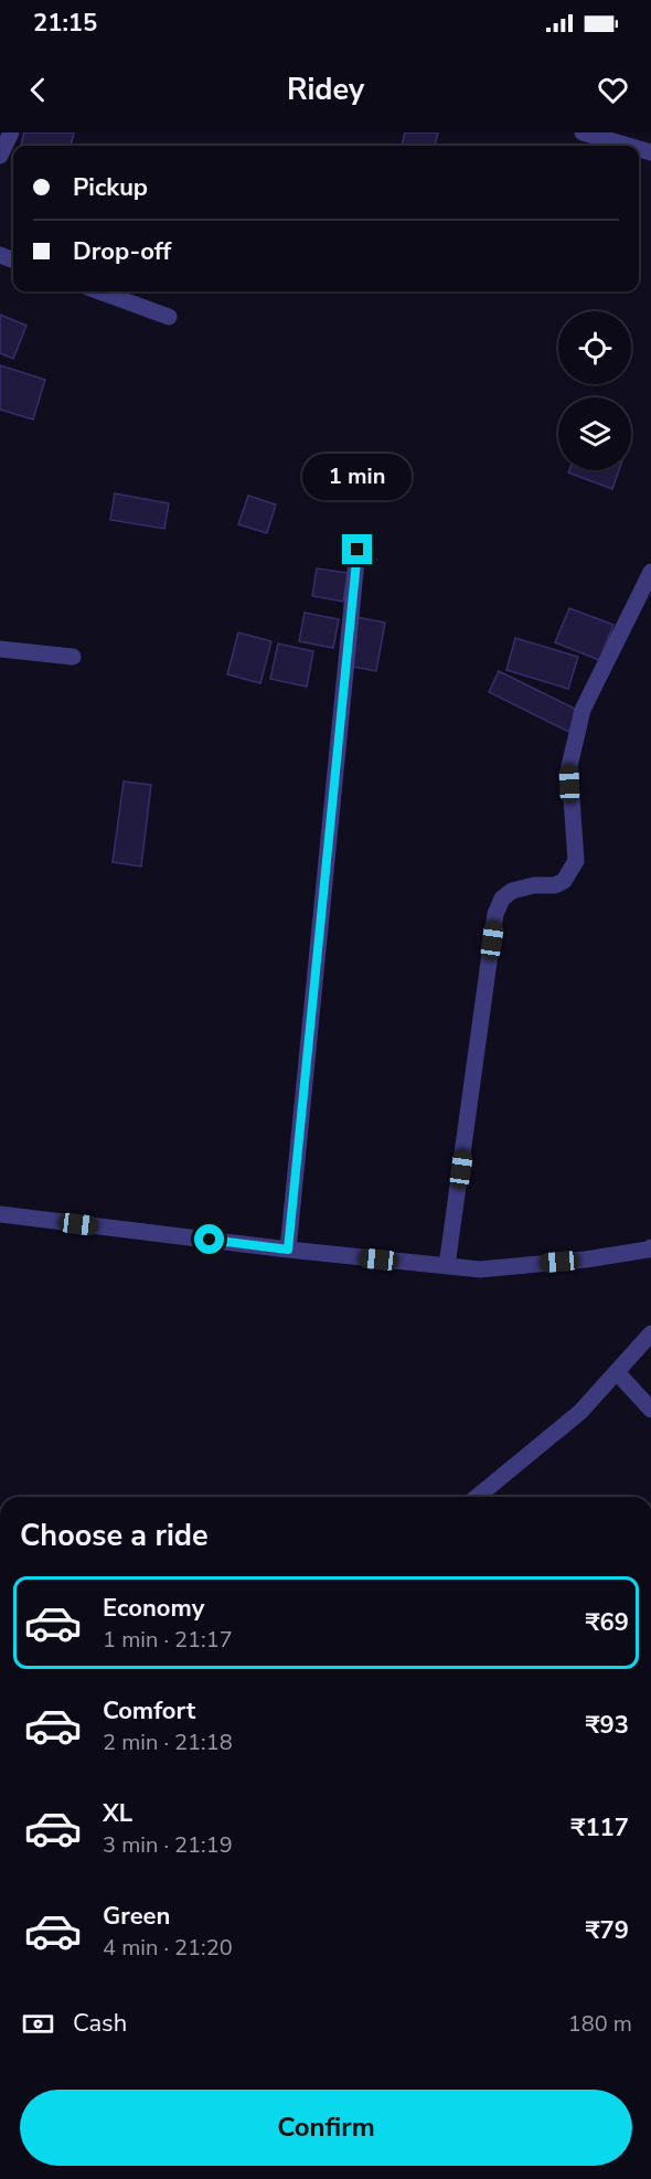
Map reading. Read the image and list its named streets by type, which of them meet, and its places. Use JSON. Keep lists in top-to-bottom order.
{
  "page": {
    "status": "21:15",
    "header": "Ridey",
    "banner": ["Pickup", "Drop-off"],
    "bubble": "1 min",
    "heading": "Choose a ride",
    "list": [
      {
        "name": "Economy",
        "note": "1 min · 21:17",
        "value": "₹69"
      },
      {
        "name": "Comfort",
        "note": "2 min · 21:18",
        "value": "₹93"
      },
      {
        "name": "XL",
        "note": "3 min · 21:19",
        "value": "₹117"
      },
      {
        "name": "Green",
        "note": "4 min · 21:20",
        "value": "₹79"
      }
    ],
    "pay": ["Cash", "180 m"],
    "buttons": "Confirm"
  }
}
